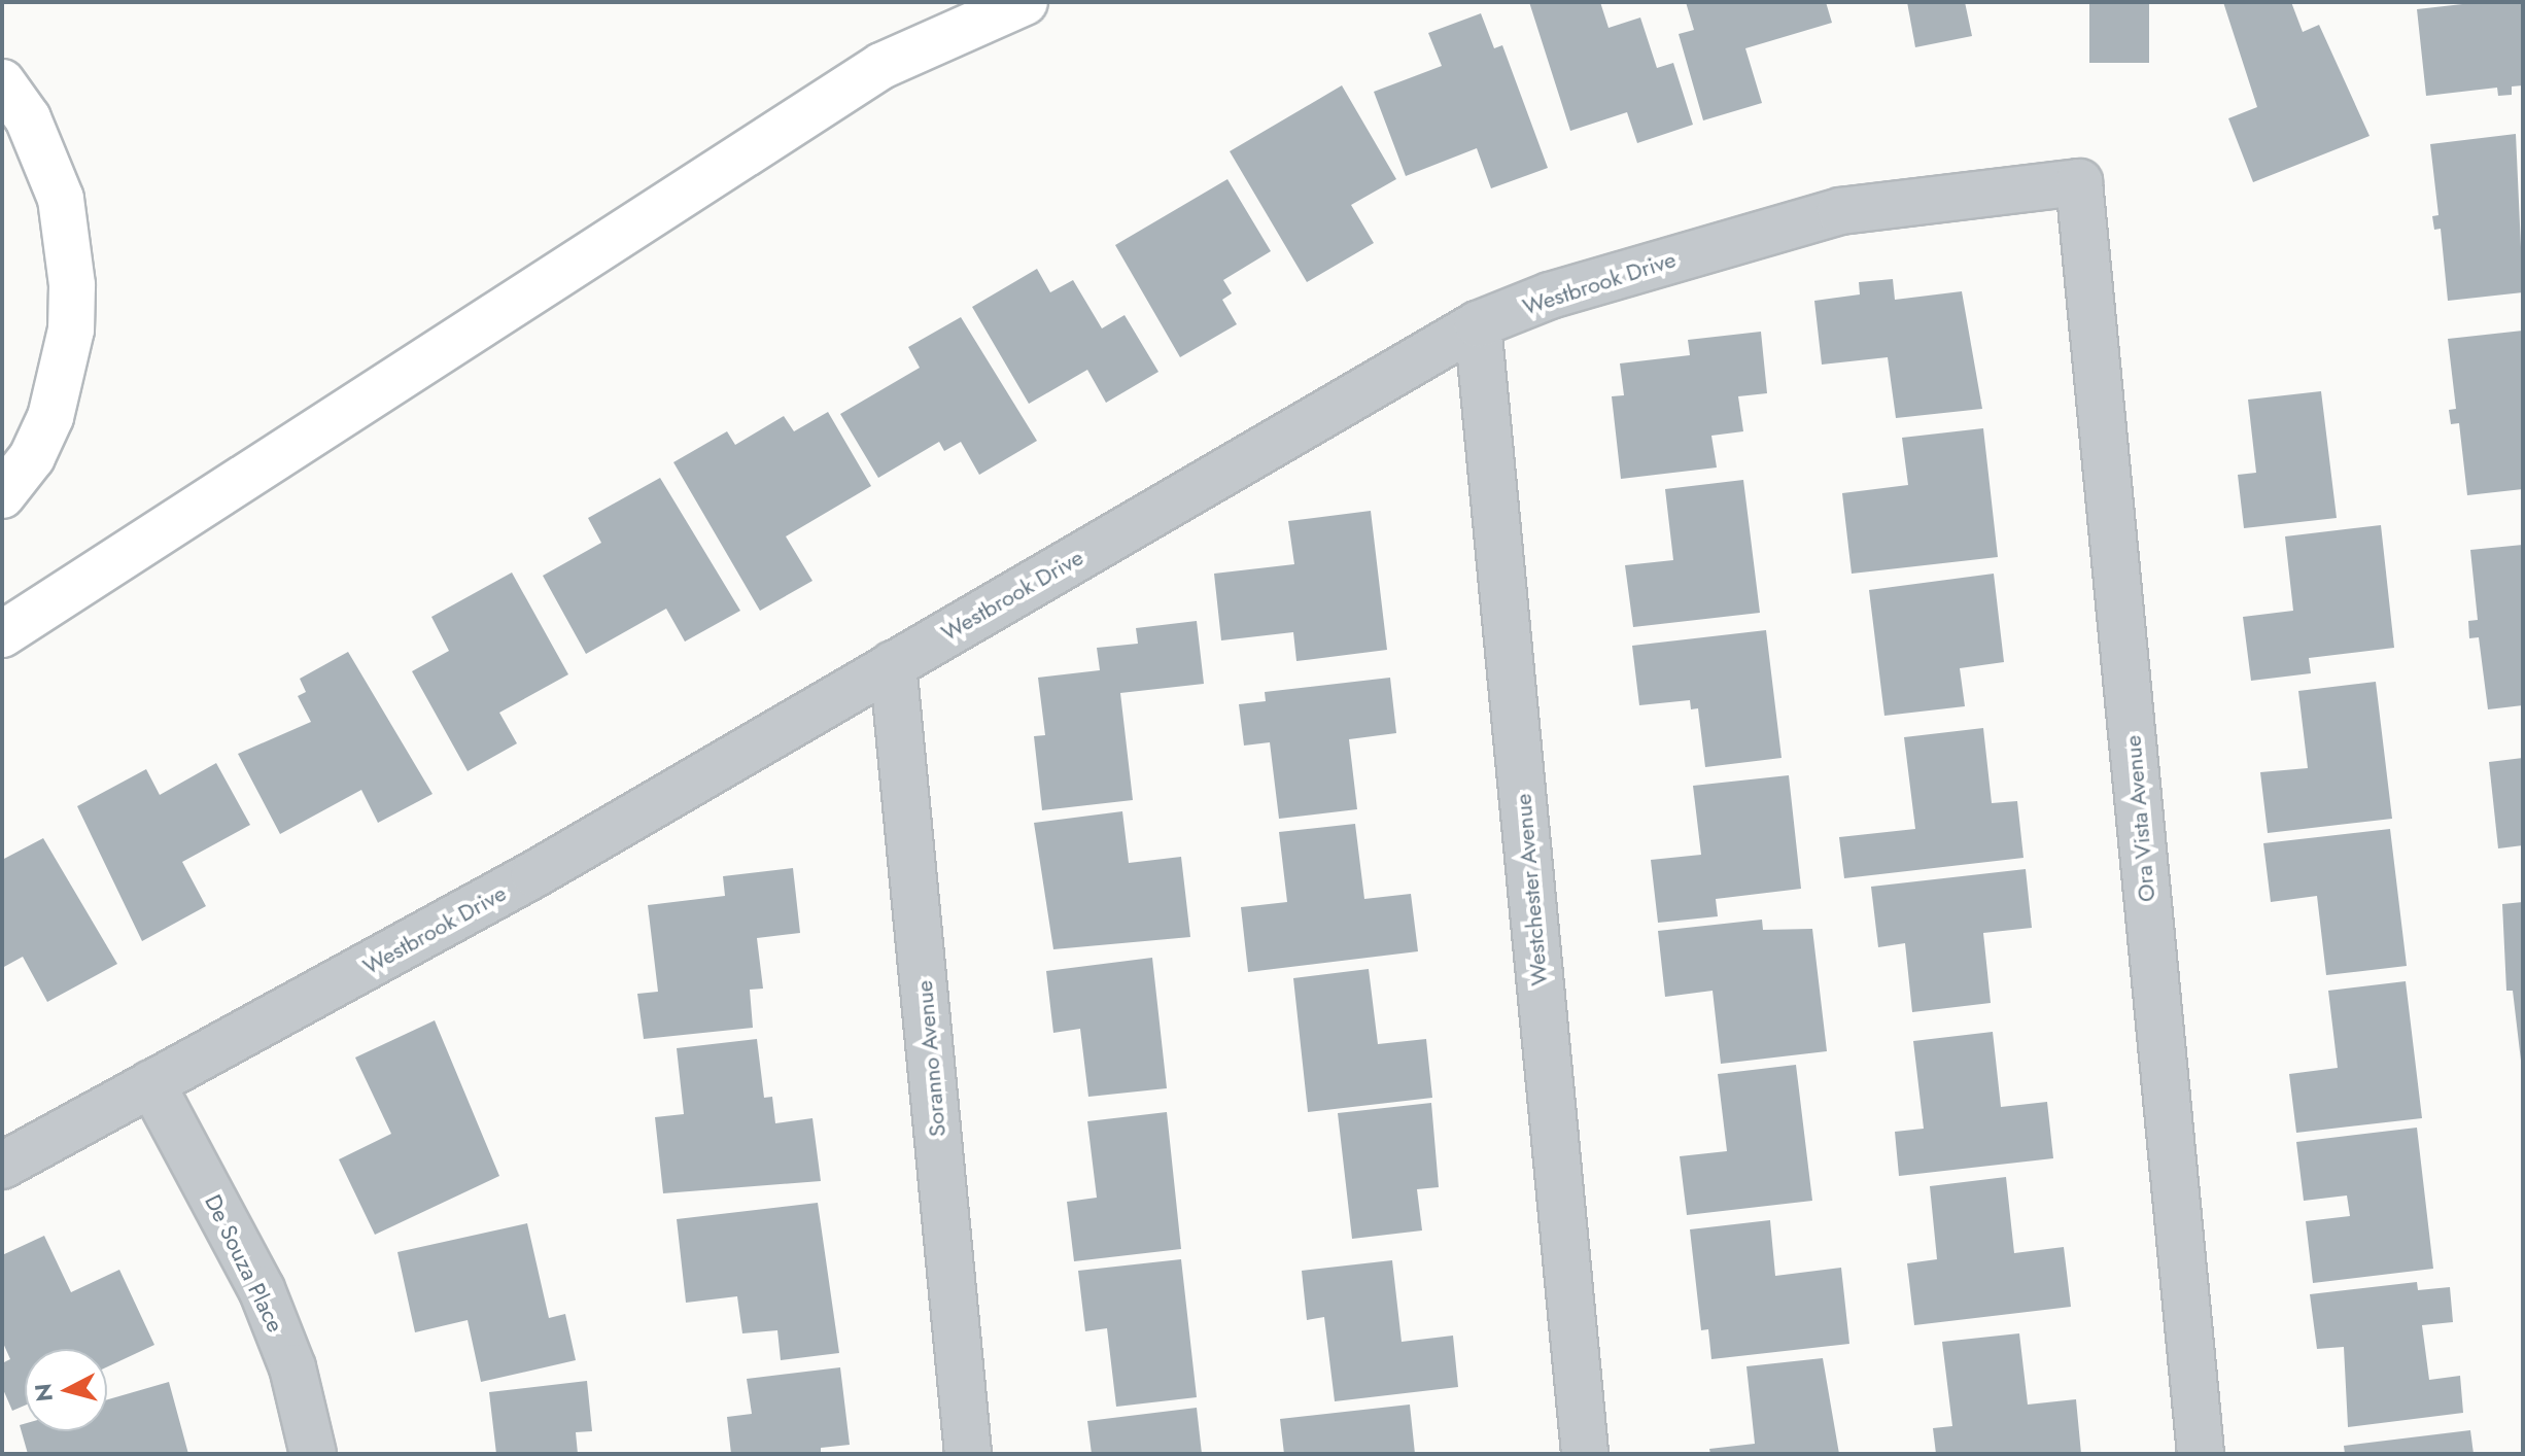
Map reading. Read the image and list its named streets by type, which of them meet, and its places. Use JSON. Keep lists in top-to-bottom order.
{
  "streets": {
    "street": [
      "Westbrook Drive",
      "Ora Vista Avenue",
      "Westchester Avenue",
      "Soranno Avenue",
      "De Souza Place"
    ]
  },
  "crossings": [
    ["Westbrook Drive", "Ora Vista Avenue"],
    ["Westbrook Drive", "Westchester Avenue"],
    ["Westbrook Drive", "Soranno Avenue"],
    ["Westbrook Drive", "De Souza Place"]
  ],
  "north": "left"
}
